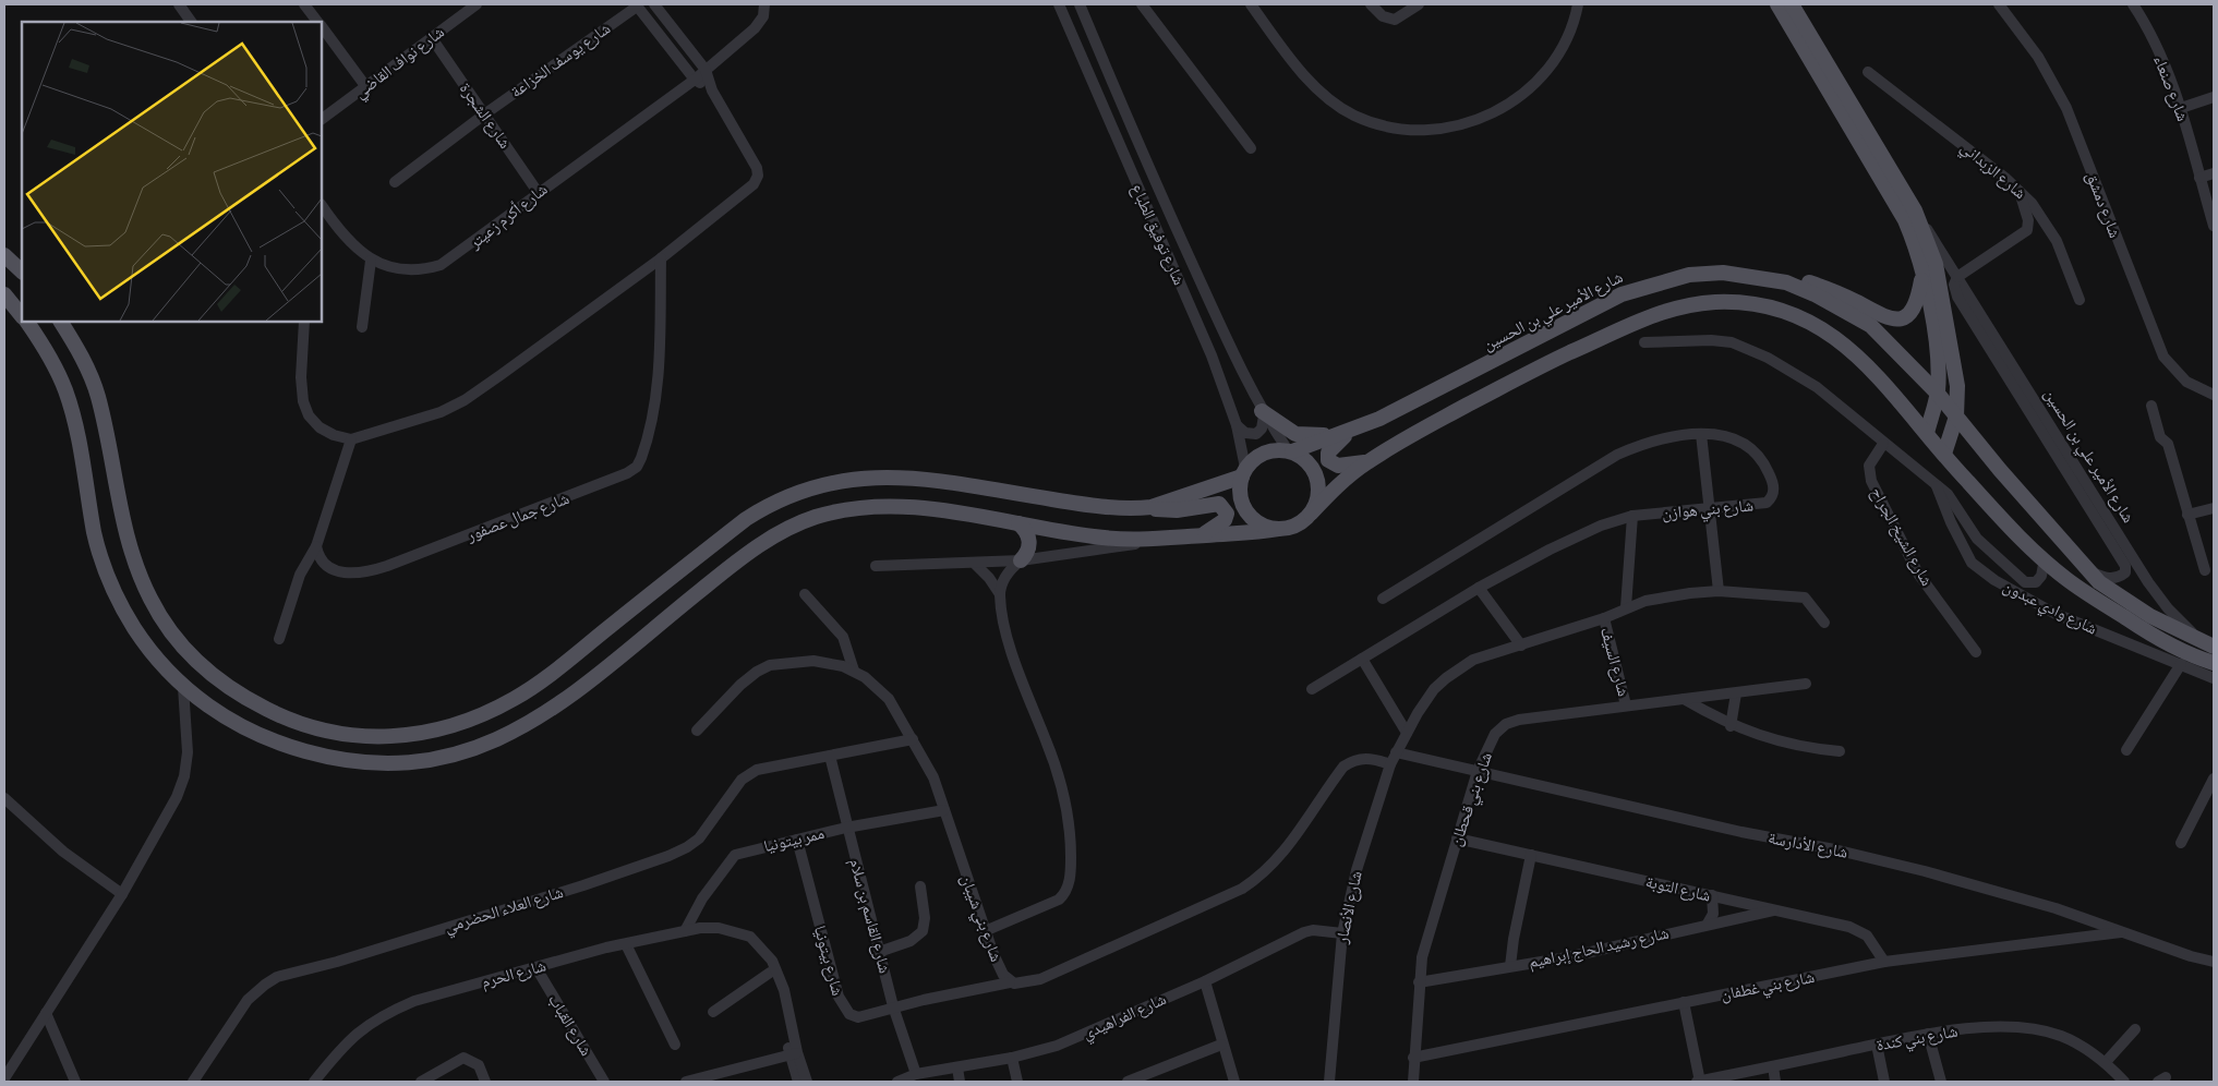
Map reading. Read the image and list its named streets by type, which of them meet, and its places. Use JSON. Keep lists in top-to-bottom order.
{
  "streets": {
    "main road": ["شارع الأمير علي بن الحسين"],
    "street": [
      "شارع يوسف الخزاعة",
      "شارع نواف القاضي",
      "شارع صنعاء",
      "شارع الشجرة",
      "شارع الزبداني",
      "شارع دمشق",
      "شارع أكرم زعيتر",
      "شارع توفيق الطباع",
      "شارع بني هوازن",
      "شارع جمال عصفور",
      "شارع الشيخ الجراح",
      "شارع وادي عبدون",
      "شارع السيف",
      "شارع بني قحطان",
      "ممر بيتونيا",
      "شارع الأدارسة",
      "شارع التوبة",
      "شارع الأنصار",
      "شارع العلاء الحضرمي",
      "شارع القاسم بن سلام",
      "شارع بني شيبان",
      "شارع رشيد الحاج إبراهيم",
      "شارع بيتونيا",
      "شارع الحرم",
      "شارع بني غطفان",
      "شارع الفراهيدي",
      "شارع القباب",
      "شارع بني كندة"
    ]
  },
  "crossings": [
    ["شارع يوسف الخزاعة", "شارع الشجرة"],
    ["شارع نواف القاضي", "شارع الشجرة"],
    ["شارع الشجرة", "شارع أكرم زعيتر"],
    ["شارع توفيق الطباع", "شارع الأمير علي بن الحسين"],
    ["شارع السيف", "شارع بني قحطان"],
    ["شارع بني قحطان", "شارع الأدارسة"],
    ["شارع بني قحطان", "شارع التوبة"],
    ["شارع بني قحطان", "شارع رشيد الحاج إبراهيم"],
    ["شارع بني قحطان", "شارع بني غطفان"],
    ["ممر بيتونيا", "شارع القاسم بن سلام"],
    ["ممر بيتونيا", "شارع بني شيبان"],
    ["ممر بيتونيا", "شارع بيتونيا"],
    ["ممر بيتونيا", "شارع الحرم"],
    ["شارع الأدارسة", "شارع الأنصار"],
    ["شارع الأدارسة", "شارع بني غطفان"],
    ["شارع التوبة", "شارع رشيد الحاج إبراهيم"],
    ["شارع التوبة", "شارع بني غطفان"],
    ["شارع الأنصار", "شارع الفراهيدي"],
    ["شارع العلاء الحضرمي", "شارع القاسم بن سلام"],
    ["شارع العلاء الحضرمي", "شارع بني شيبان"],
    ["شارع القاسم بن سلام", "شارع بيتونيا"],
    ["شارع القاسم بن سلام", "شارع الفراهيدي"],
    ["شارع بني شيبان", "شارع بيتونيا"],
    ["شارع الحرم", "شارع القباب"]
  ]
}
